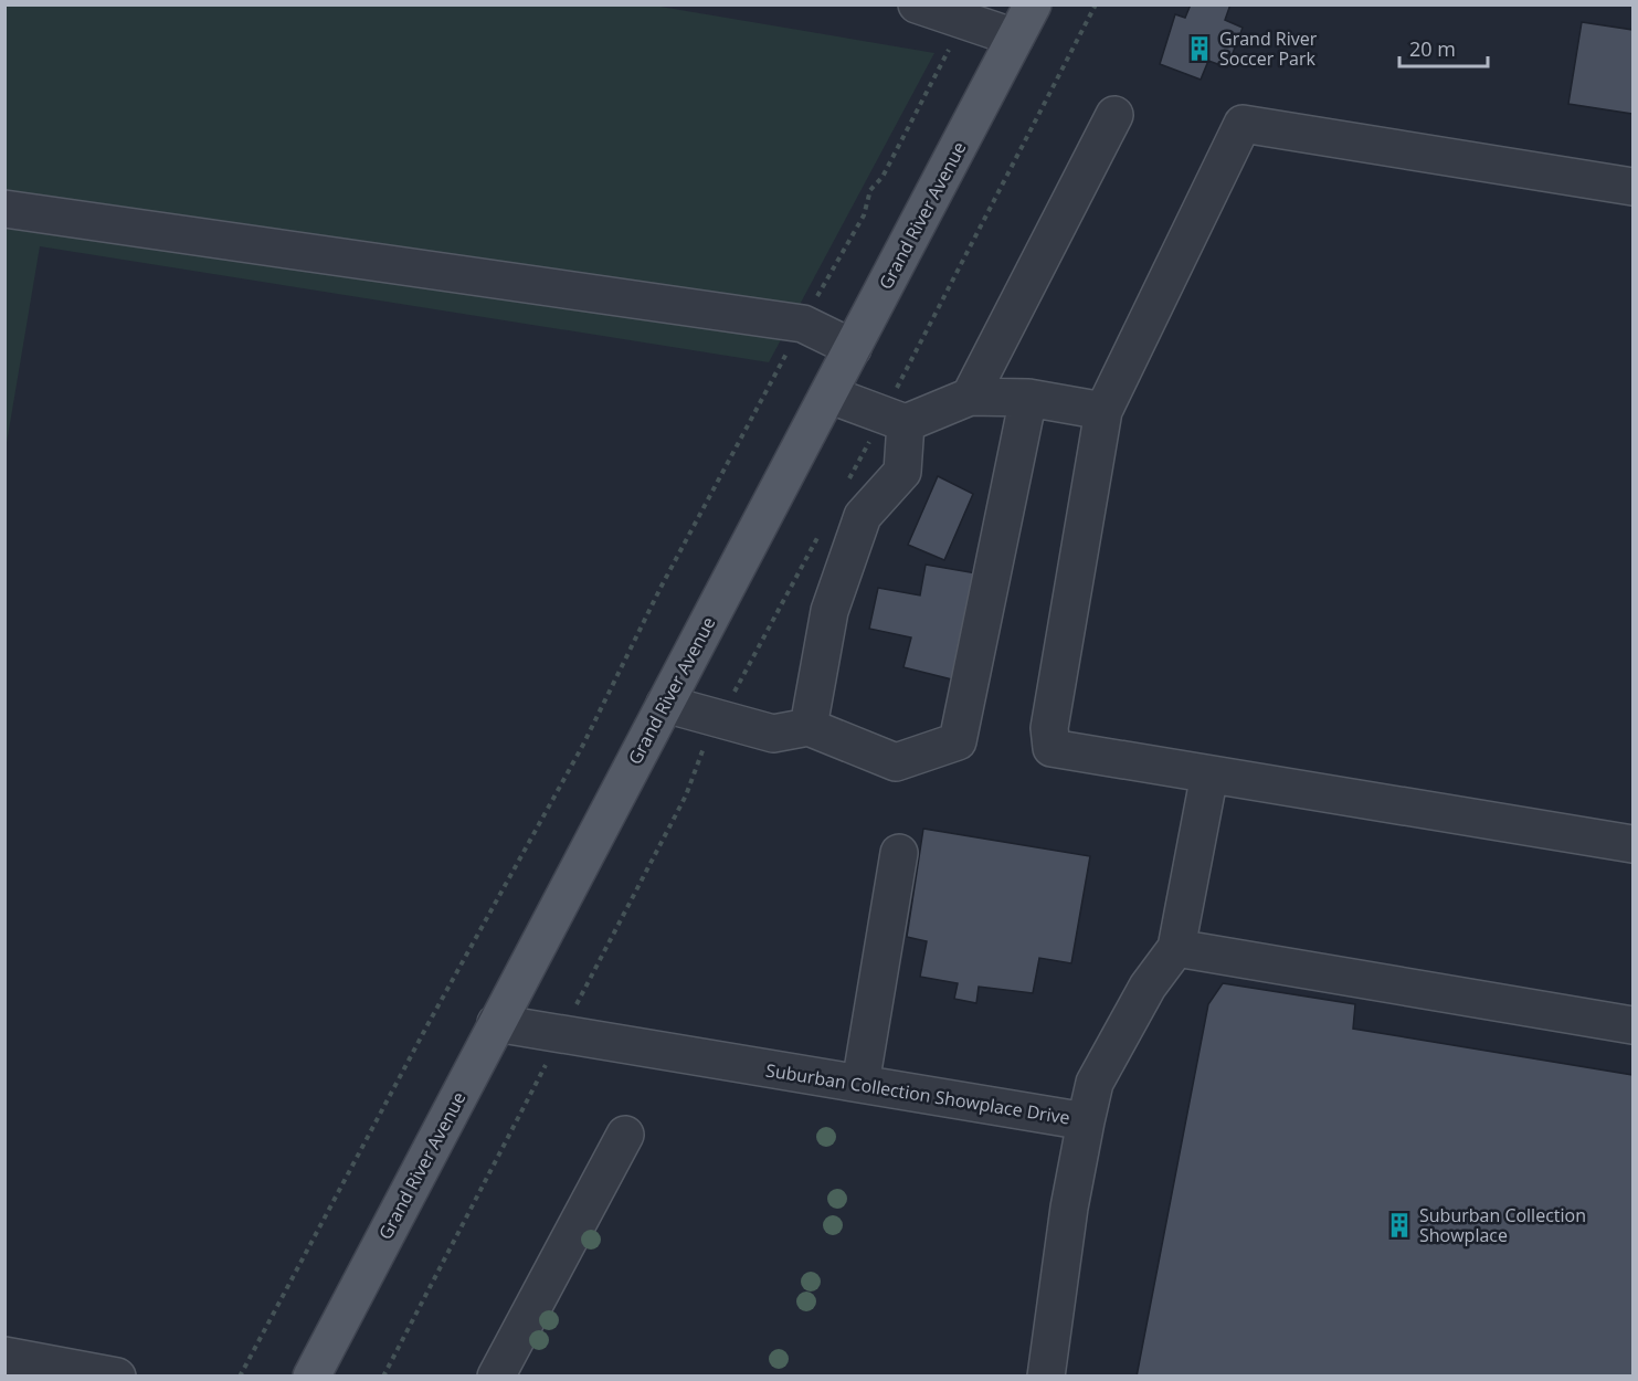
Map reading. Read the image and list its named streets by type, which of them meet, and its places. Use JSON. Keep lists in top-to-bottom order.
{
  "streets": {
    "main road": ["Grand River Avenue"],
    "lane": ["Suburban Collection Showplace Drive"]
  },
  "crossings": [
    ["Grand River Avenue", "Suburban Collection Showplace Drive"]
  ],
  "places": {
    "building": ["Grand River Soccer Park", "Suburban Collection Showplace"]
  },
  "scale_bar": "20 m"
}
